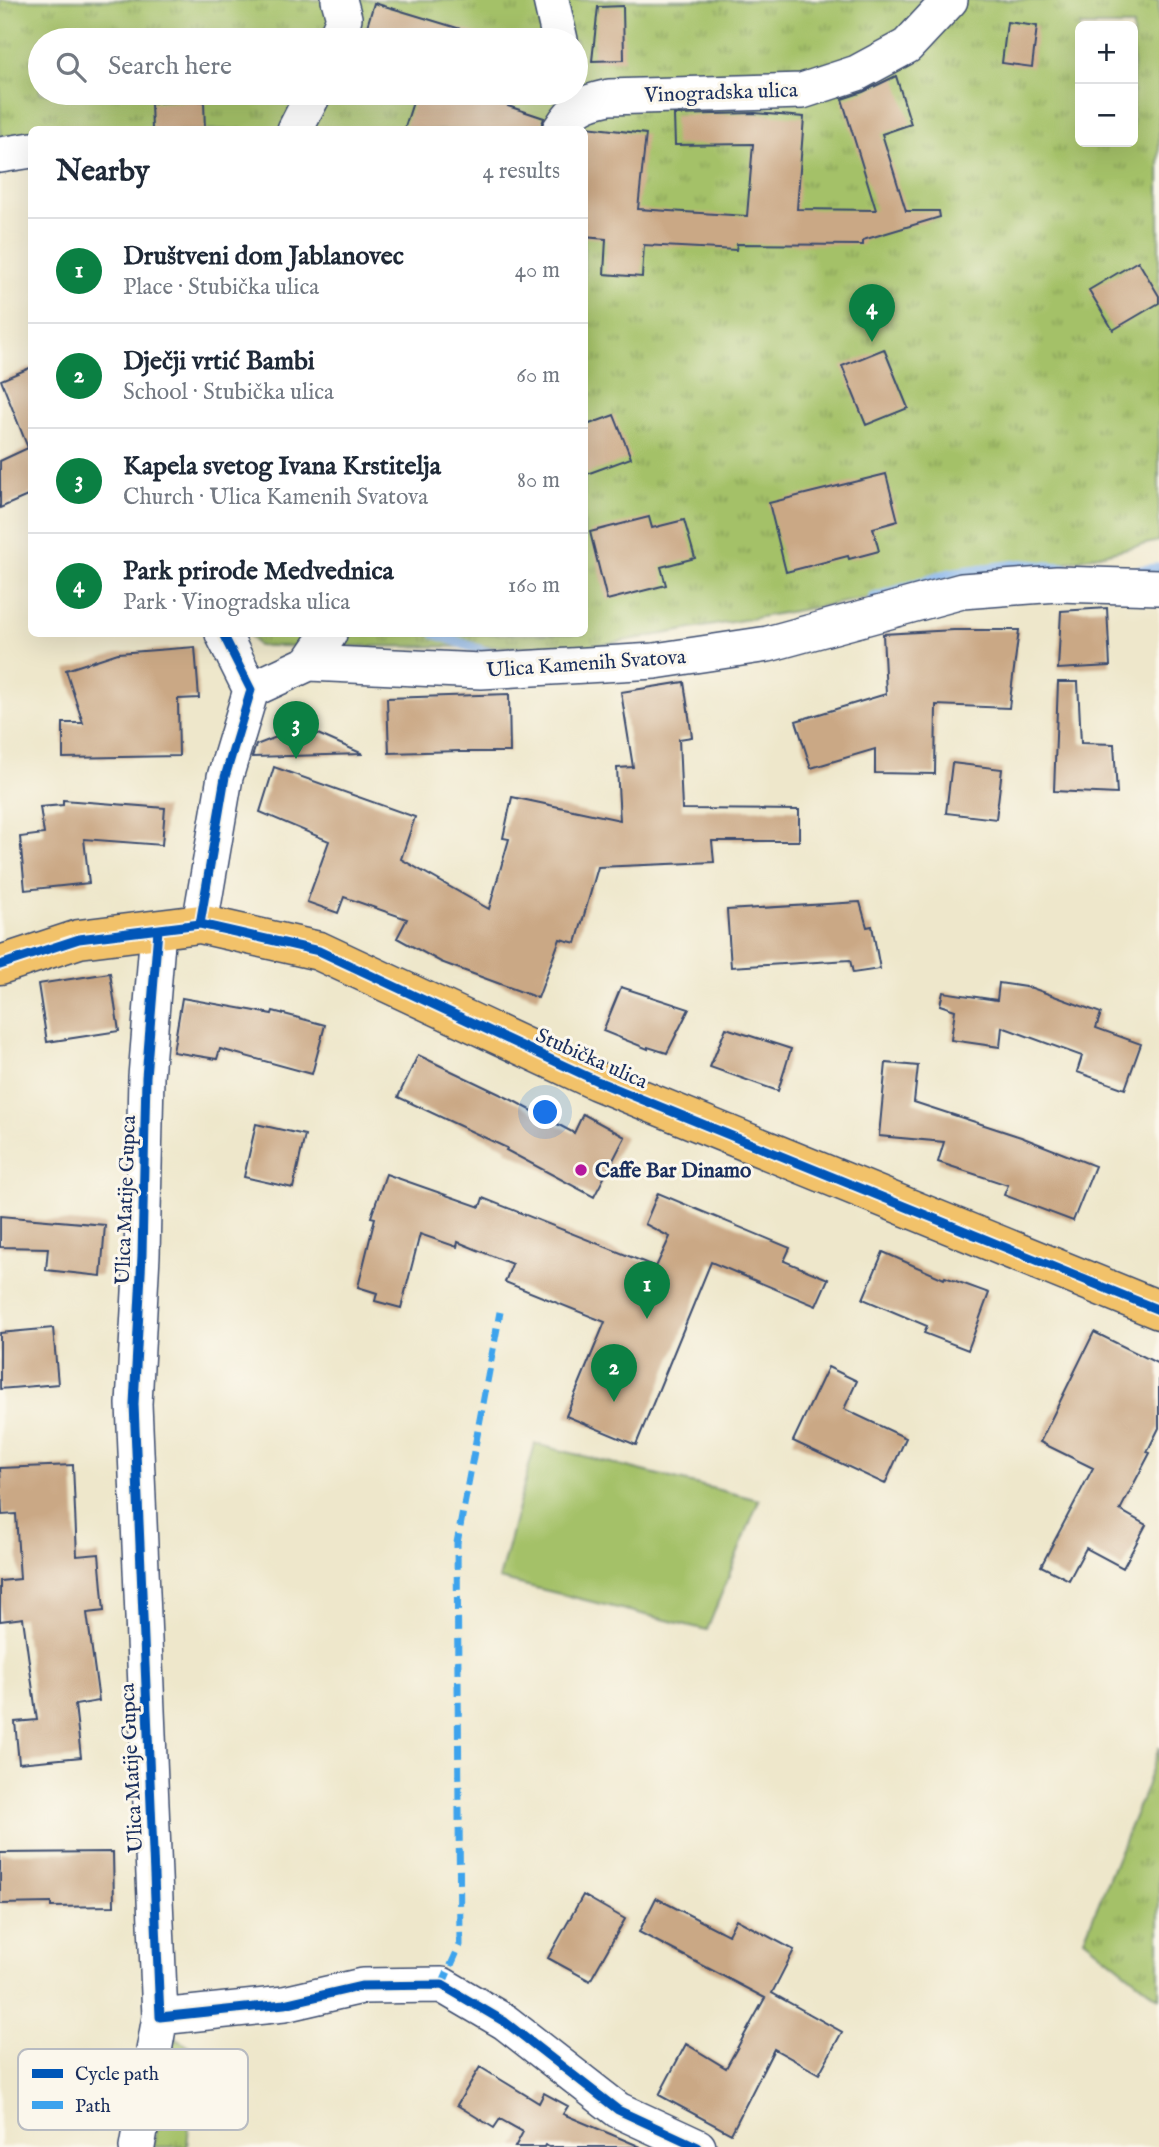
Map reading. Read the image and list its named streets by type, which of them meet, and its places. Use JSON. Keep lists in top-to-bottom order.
{
  "streets": {
    "main road": ["Stubička ulica"],
    "street": ["Vinogradska ulica", "Ulica Kamenih Svatova", "Ulica Matije Gupca"]
  },
  "crossings": [
    ["Stubička ulica", "Ulica Matije Gupca"]
  ],
  "places": ["Caffe Bar Dinamo"],
  "legend": ["Cycle path", "Path"],
  "page": {
    "map_buttons": ["+", "−"],
    "search": "Search here",
    "heading": ["Nearby", "4 results"],
    "list": [
      {
        "mark": "1",
        "name": "Društveni dom Jablanovec",
        "note": "Place · Stubička ulica",
        "value": "40 m"
      },
      {
        "mark": "2",
        "name": "Dječji vrtić Bambi",
        "note": "School · Stubička ulica",
        "value": "60 m"
      },
      {
        "mark": "3",
        "name": "Kapela svetog Ivana Krstitelja",
        "note": "Church · Ulica Kamenih Svatova",
        "value": "80 m"
      },
      {
        "mark": "4",
        "name": "Park prirode Medvednica",
        "note": "Park · Vinogradska ulica",
        "value": "160 m"
      }
    ],
    "pins": [
      "4",
      "3",
      "1",
      "2"
    ]
  }
}
